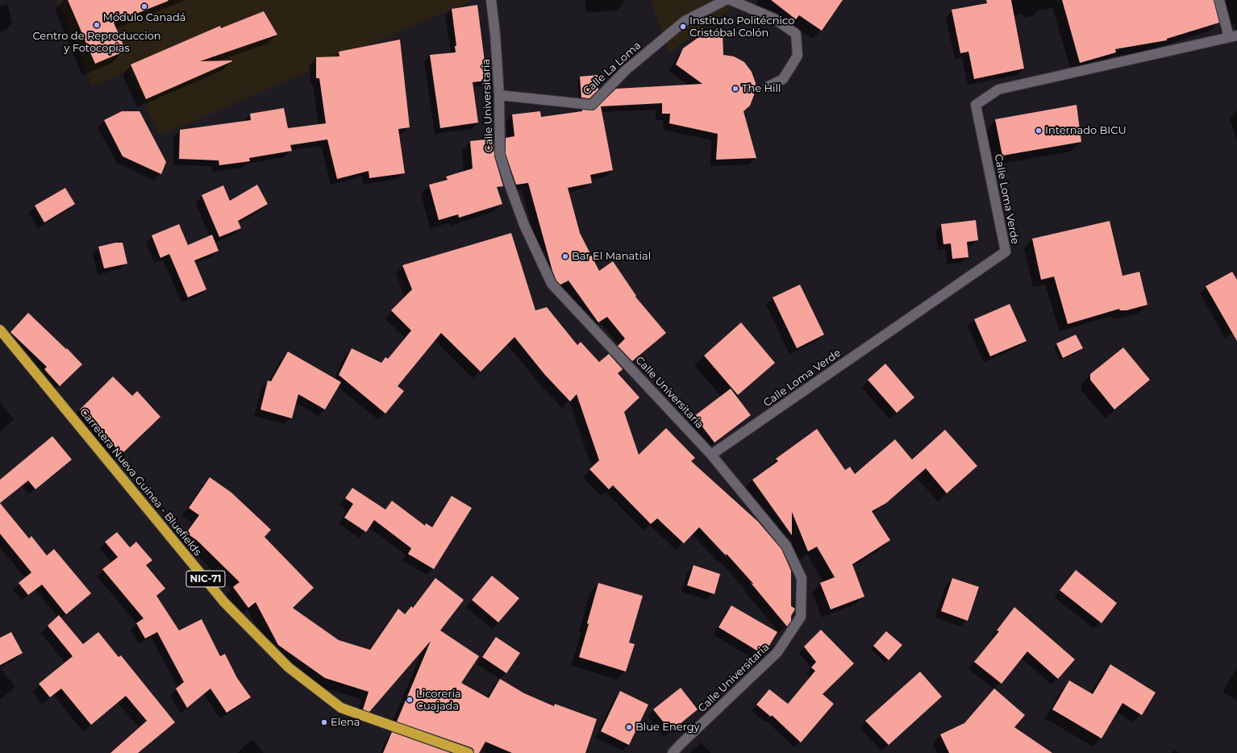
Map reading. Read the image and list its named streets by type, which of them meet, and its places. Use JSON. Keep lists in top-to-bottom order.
{
  "streets": {
    "highway": ["Carretera Nueva Guinea - Bluefields", "NIC-71"],
    "street": ["Calle La Loma", "Calle Universitaria", "Calle Loma Verde"]
  },
  "crossings": [
    ["Calle La Loma", "Calle Universitaria"],
    ["Calle Universitaria", "Calle Loma Verde"]
  ],
  "places": [
    "Módulo Canadá",
    "Centro de Reproduccion y Fotocopias",
    "Instituto Politécnico Cristóbal Colón",
    "The Hill",
    "Internado BICU",
    "Bar El Manatial",
    "Licorería Cuajada",
    "Elena",
    "Blue Energy"
  ]
}
